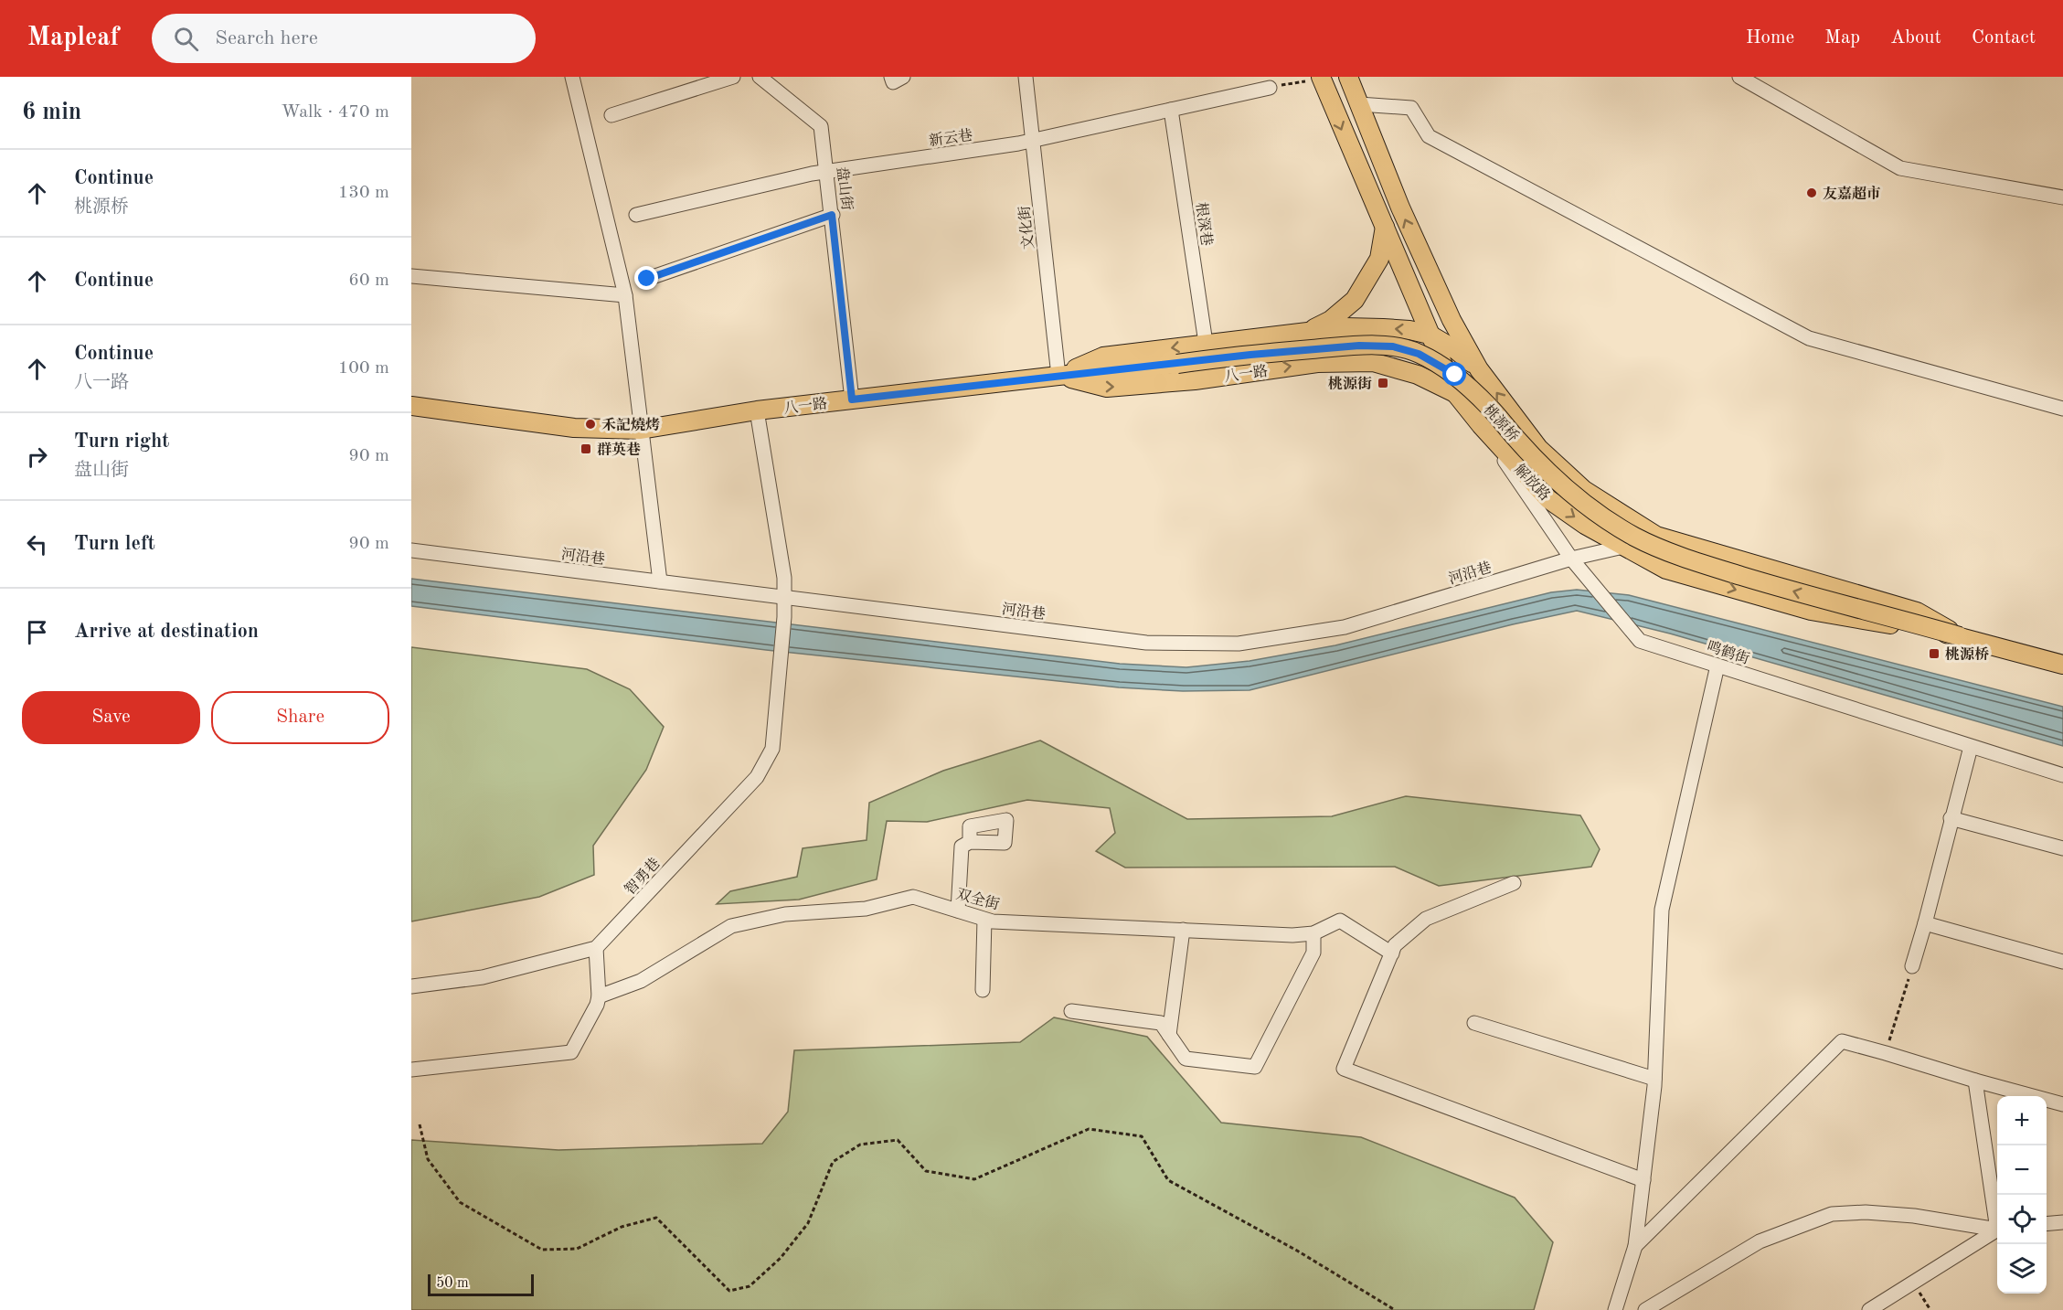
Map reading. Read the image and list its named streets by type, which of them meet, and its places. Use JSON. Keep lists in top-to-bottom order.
{
  "streets": {
    "main road": ["八一路", "桃源桥", "解放路"],
    "street": [
      "新云巷",
      "盘山街",
      "根深巷",
      "文化街",
      "河沿巷",
      "鸣鹤街",
      "智勇巷",
      "双全街"
    ]
  },
  "crossings": [
    ["新云巷", "盘山街"],
    ["新云巷", "根深巷"],
    ["新云巷", "文化街"],
    ["盘山街", "八一路"],
    ["文化街", "八一路"],
    ["文化街", "桃源桥"],
    ["八一路", "桃源桥"],
    ["八一路", "解放路"],
    ["八一路", "智勇巷"],
    ["桃源桥", "解放路"],
    ["解放路", "河沿巷"],
    ["解放路", "鸣鹤街"],
    ["河沿巷", "鸣鹤街"],
    ["河沿巷", "智勇巷"]
  ],
  "one_way": ["桃源桥"],
  "places": {
    "other": ["友嘉超市", "禾記燒烤"],
    "transit": ["桃源街", "群英巷", "桃源桥"]
  },
  "scale_bar": "50 m",
  "page": {
    "header": "Mapleaf",
    "search": "Search here",
    "nav": [
      "Home",
      "Map",
      "About",
      "Contact"
    ],
    "heading": ["6 min", "Walk · 470 m"],
    "list": [
      ["Continue", "桃源桥", "130 m"],
      ["Continue", "60 m"],
      ["Continue", "八一路", "100 m"],
      ["Turn right", "盘山街", "90 m"],
      ["Turn left", "90 m"],
      "Arrive at destination"
    ],
    "buttons": ["Save", "Share"],
    "map_buttons": ["+", "−"],
    "scale": "50 m"
  }
}
